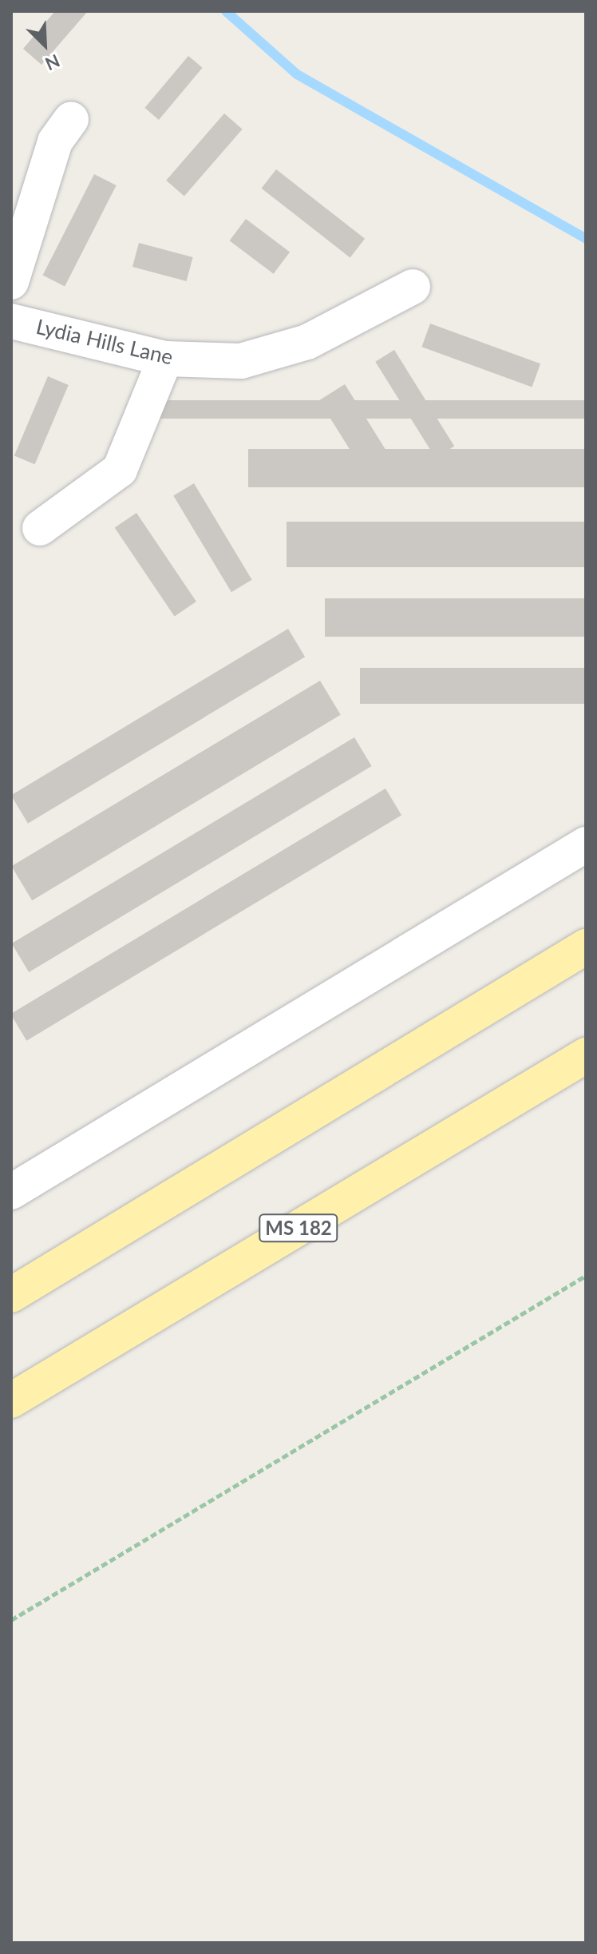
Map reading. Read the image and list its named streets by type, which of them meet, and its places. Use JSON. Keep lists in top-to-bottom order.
{
  "streets": {
    "main road": ["MS 182"],
    "street": ["Lydia Hills Lane"]
  },
  "north": "bottom right"
}
